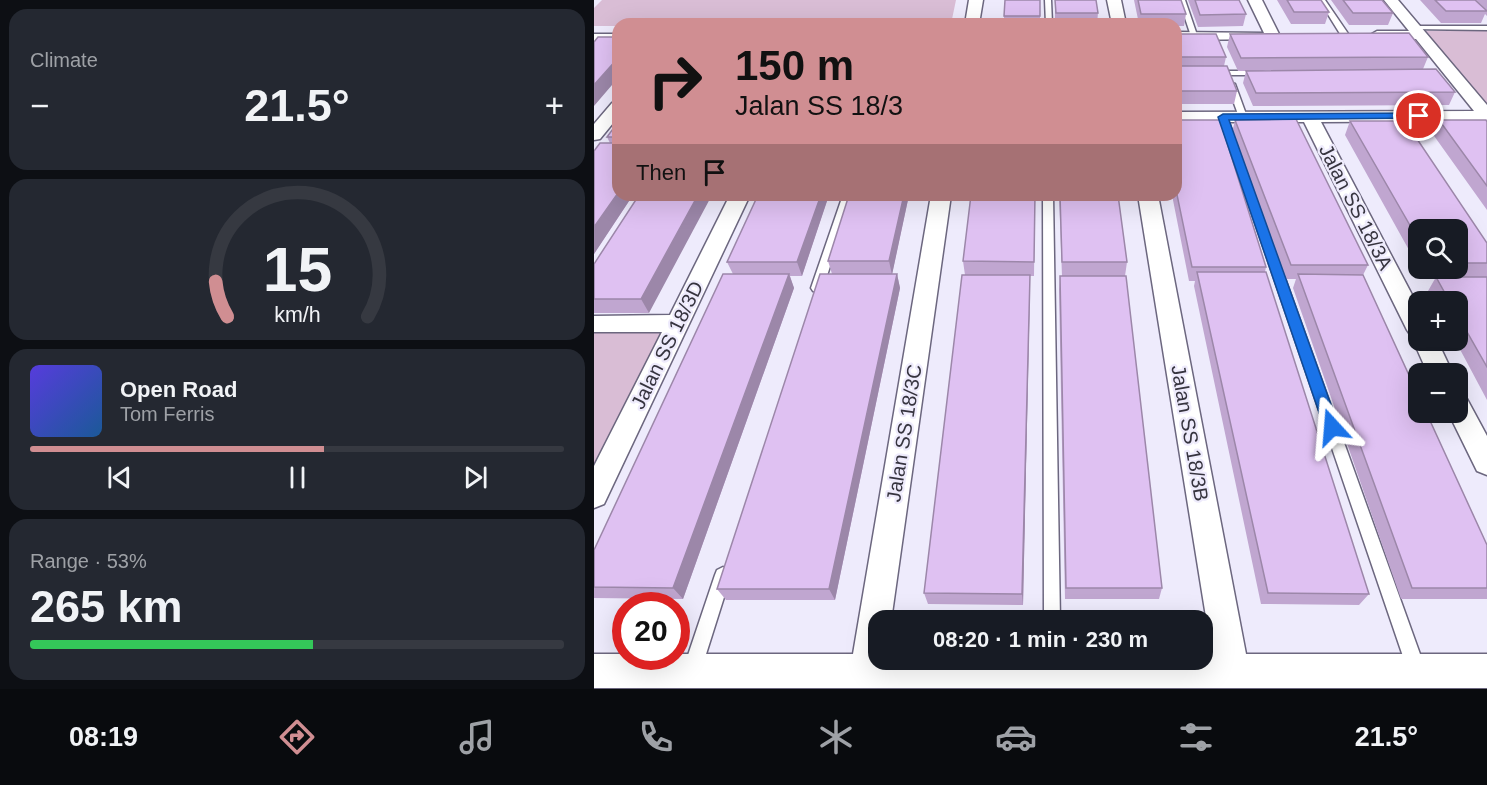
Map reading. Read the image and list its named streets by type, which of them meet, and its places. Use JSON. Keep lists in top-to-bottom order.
{
  "streets": {
    "street": [
      "Jalan SS 18/3A",
      "Jalan SS 18/3D",
      "Jalan SS 18/3C",
      "Jalan SS 18/3B"
    ]
  },
  "page": {
    "tile": [
      "Climate",
      ["Range · 53%", "265 km"]
    ],
    "turn": ["150 m", "Jalan SS 18/3"],
    "heat": ["−", "21.5°", "+"],
    "then": "Then",
    "map_buttons": ["+", "−"],
    "song": ["Open Road", "Tom Ferris"],
    "limit": "20",
    "trip": "08:20 · 1 min · 230 m",
    "tabs": ["08:19", "21.5°"],
    "gauge": ["15", "km/h"]
  }
}
